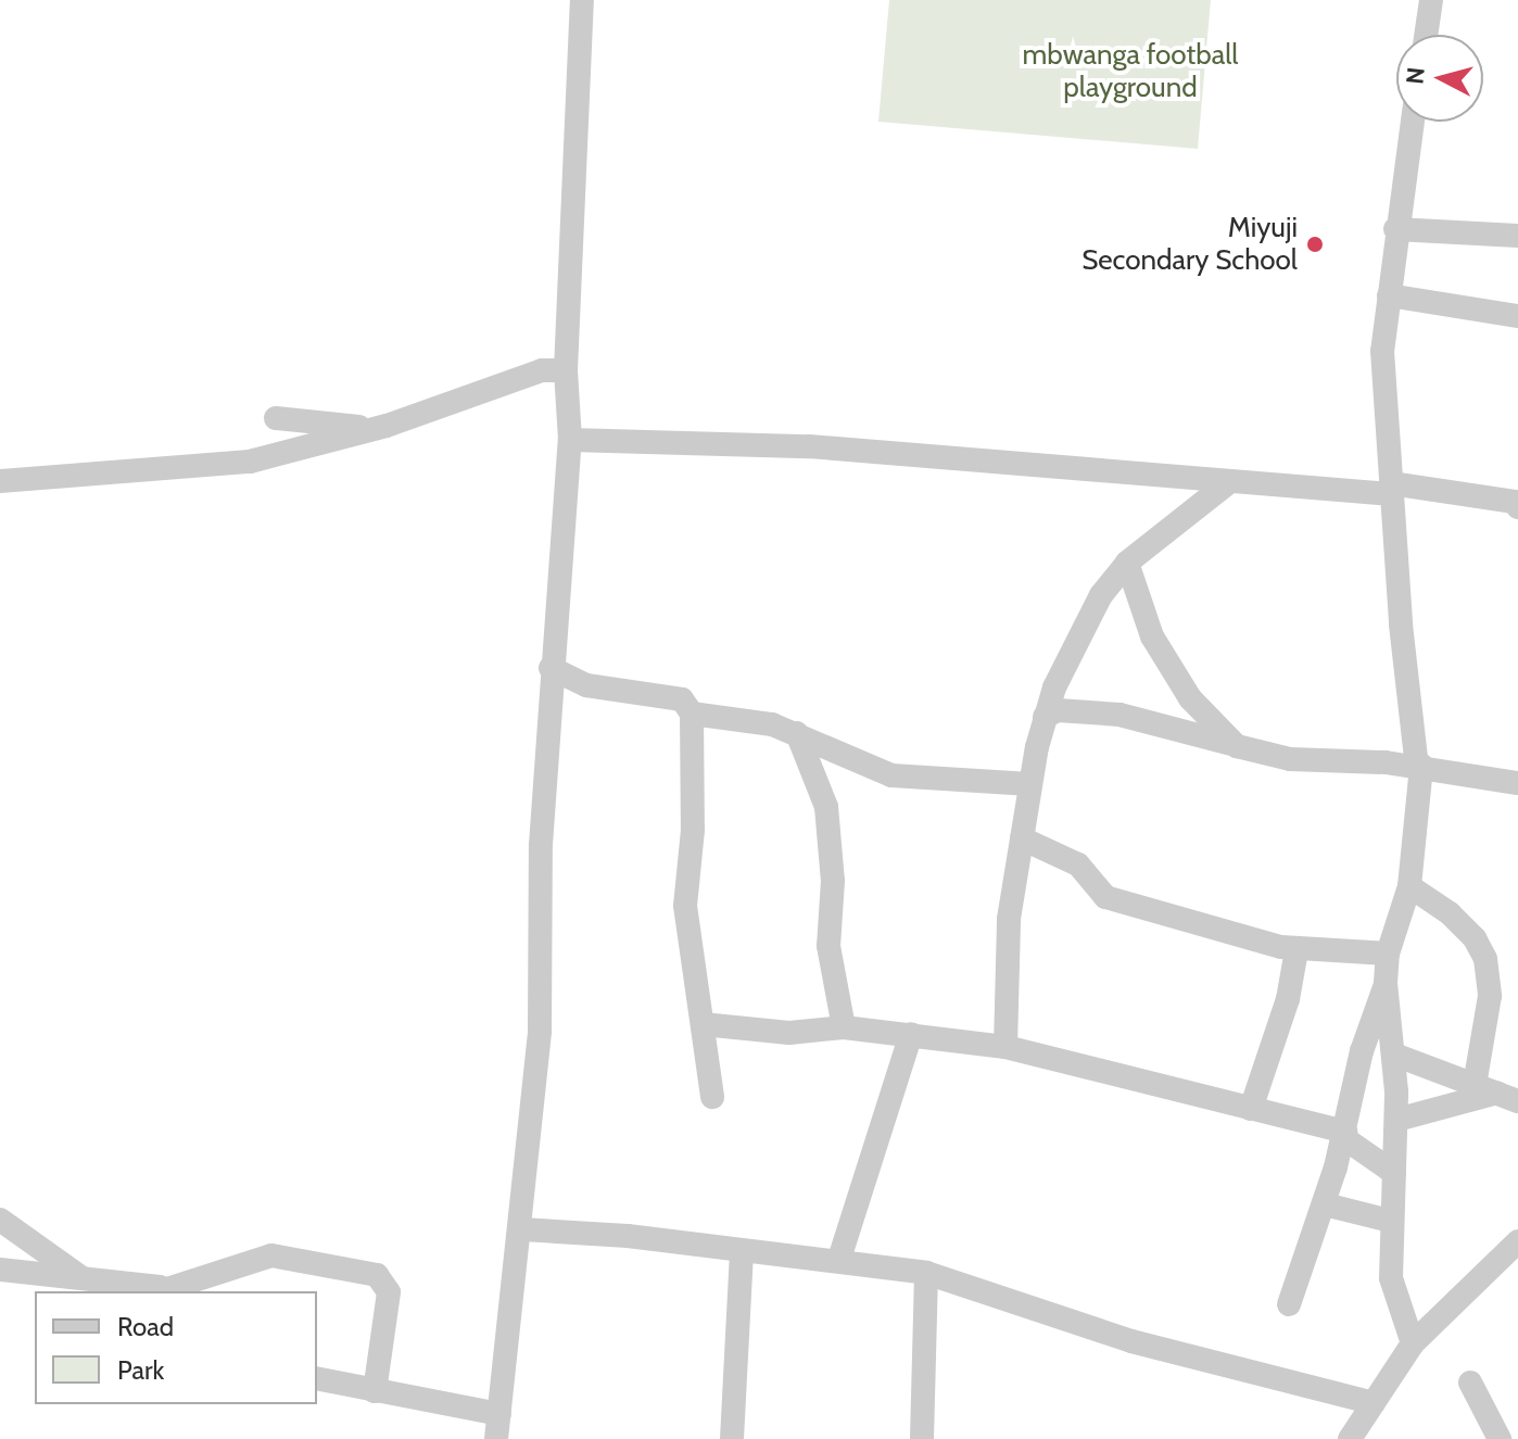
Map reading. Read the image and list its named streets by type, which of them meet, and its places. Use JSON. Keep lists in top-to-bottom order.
{
  "parks": ["mbwanga football playground"],
  "places": ["Miyuji Secondary School"],
  "legend": ["Road", "Park"],
  "north": "left"
}
